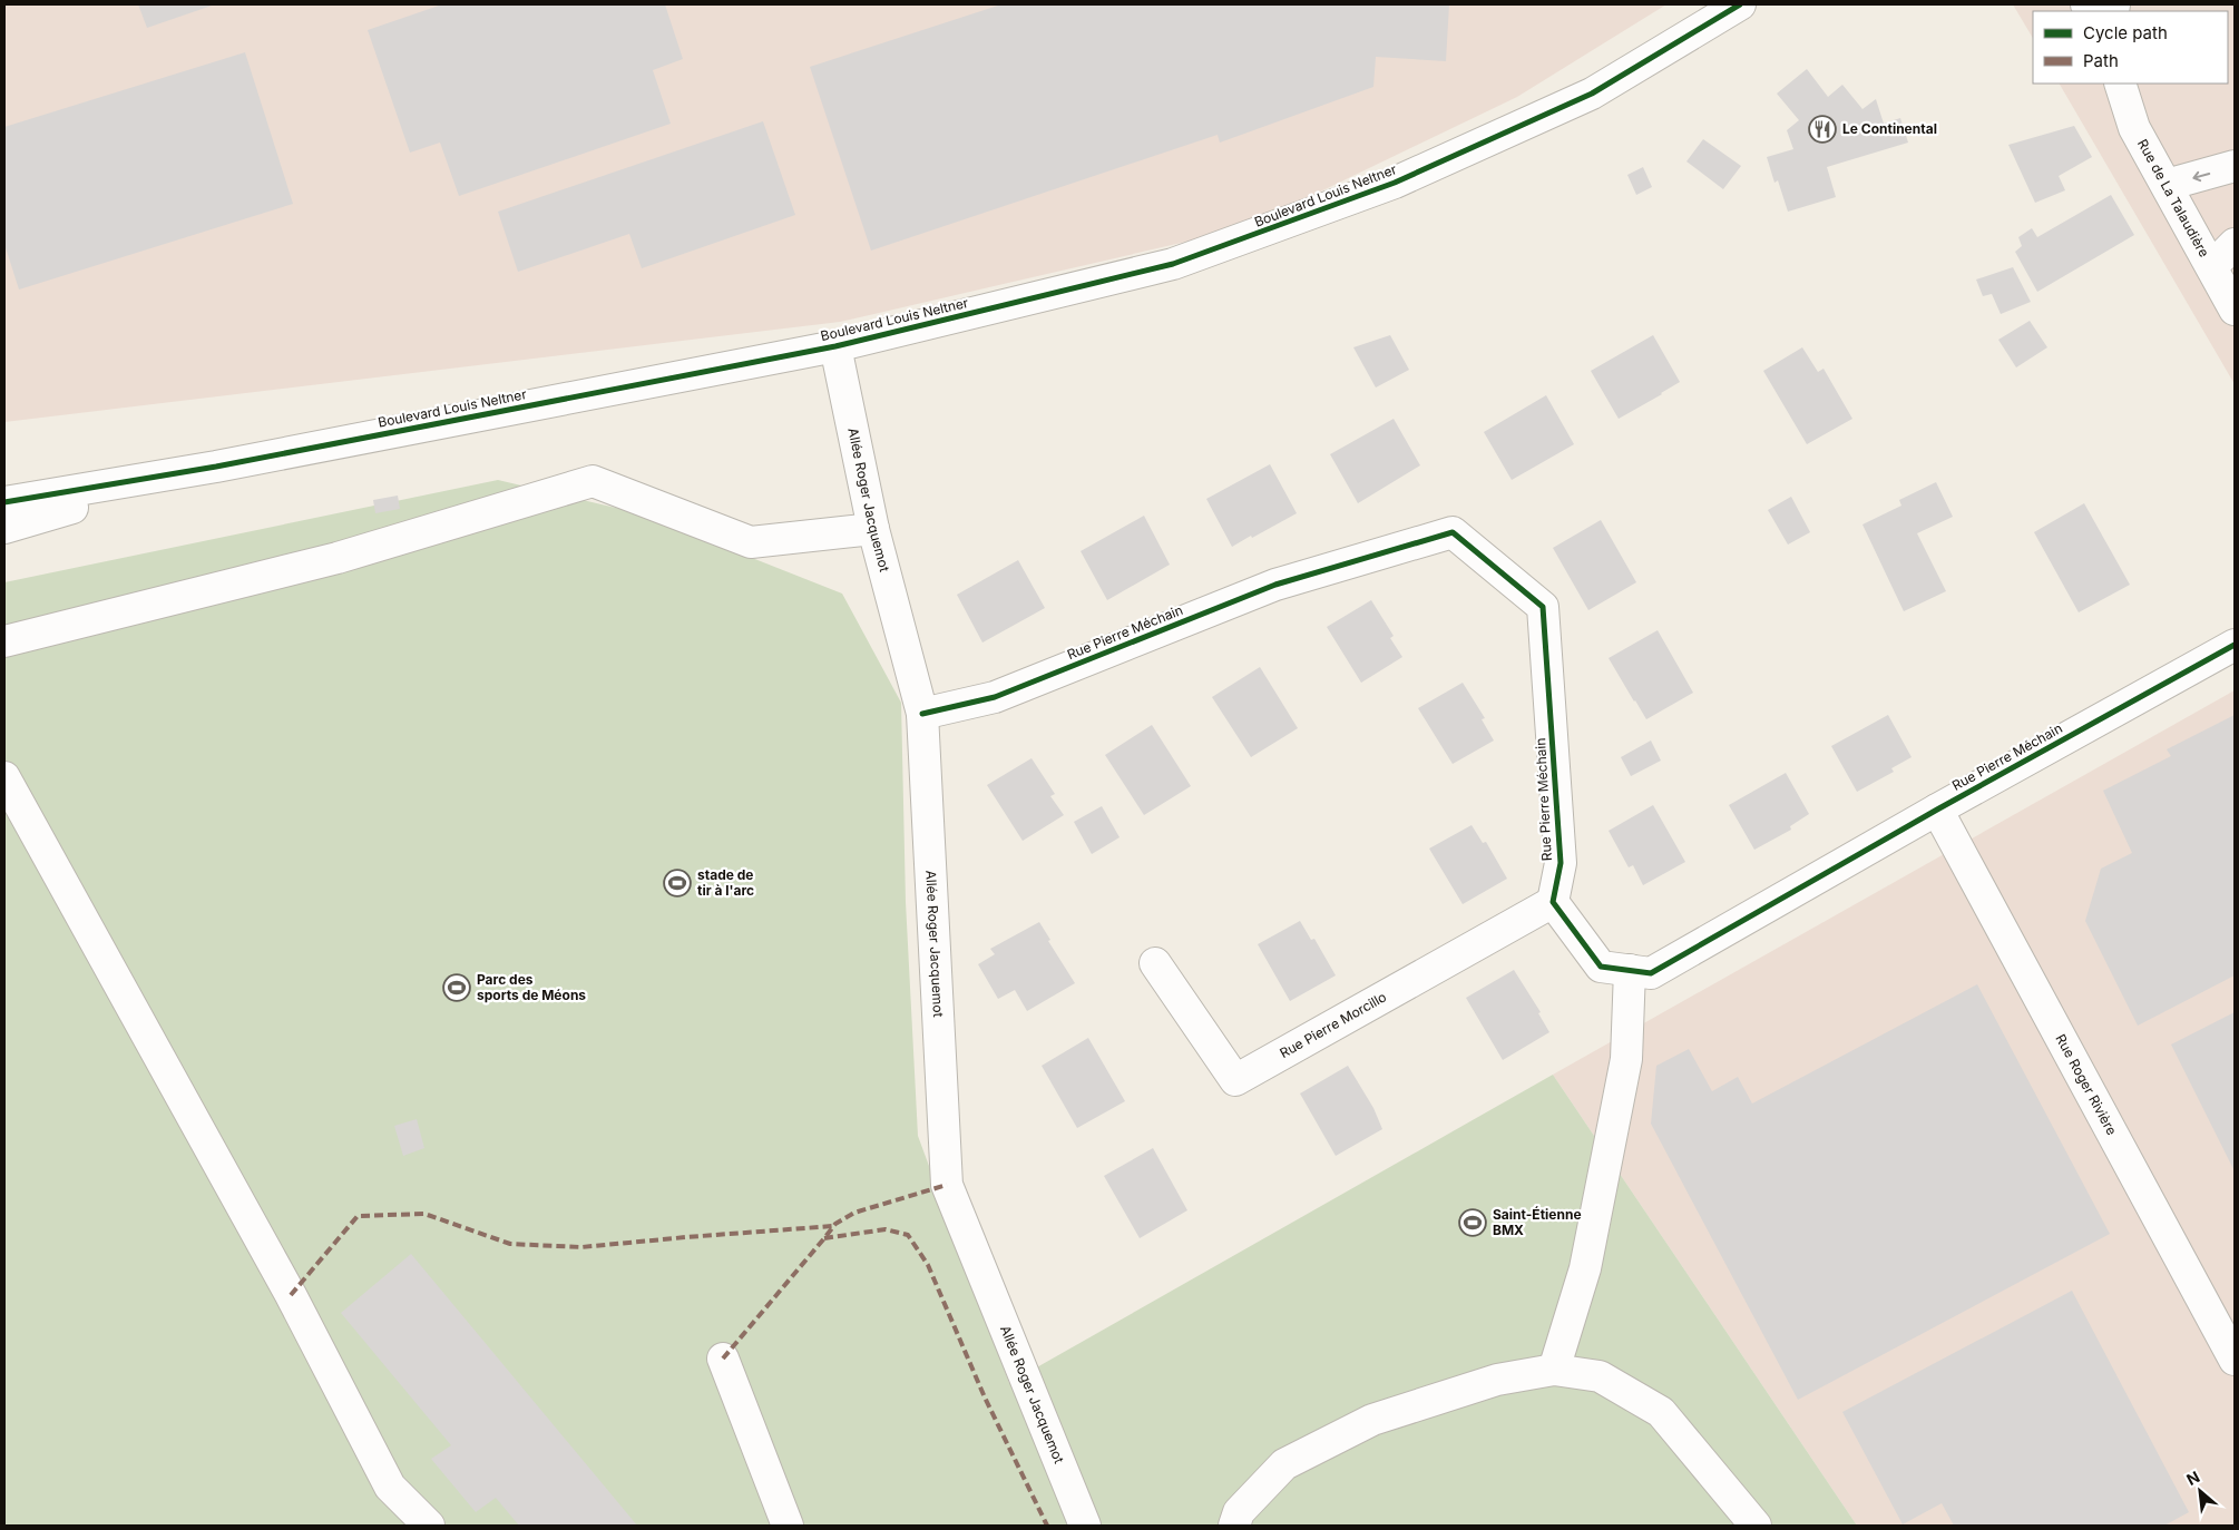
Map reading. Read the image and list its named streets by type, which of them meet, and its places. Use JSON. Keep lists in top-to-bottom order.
{
  "streets": {
    "street": [
      "Boulevard Louis Neltner",
      "Rue de La Talaudière",
      "Allée Roger Jacquemot",
      "Rue Pierre Méchain",
      "Rue Pierre Morcillo",
      "Rue Roger Rivière"
    ]
  },
  "crossings": [
    ["Boulevard Louis Neltner", "Allée Roger Jacquemot"],
    ["Allée Roger Jacquemot", "Rue Pierre Méchain"],
    ["Rue Pierre Méchain", "Rue Pierre Morcillo"],
    ["Rue Pierre Méchain", "Rue Roger Rivière"]
  ],
  "places": {
    "restaurant": ["Le Continental"],
    "sports": ["stade de tir à l'arc", "Parc des sports de Méons", "Saint-Étienne BMX"]
  },
  "legend": ["Cycle path", "Path"],
  "north": "top left"
}
